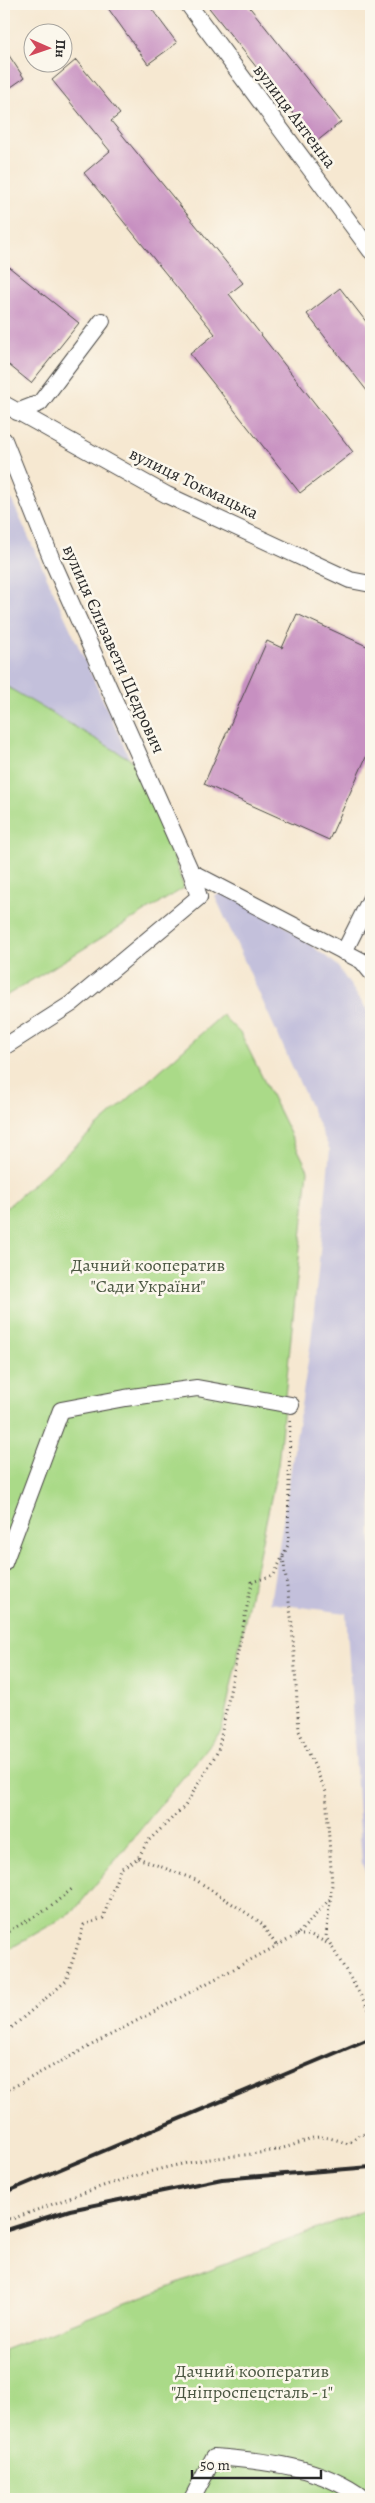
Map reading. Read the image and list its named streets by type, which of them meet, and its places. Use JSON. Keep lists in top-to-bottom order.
{
  "streets": {
    "street": ["вулиця Антенна", "вулиця Токмацька", "вулиця Єлизавети Щедрович"]
  },
  "parks": ["Дачний кооператив \"Сади України\"", "Дачний кооператив \"Дніпроспецсталь - 1\""],
  "scale_bar": "50 m",
  "north": "right"
}
